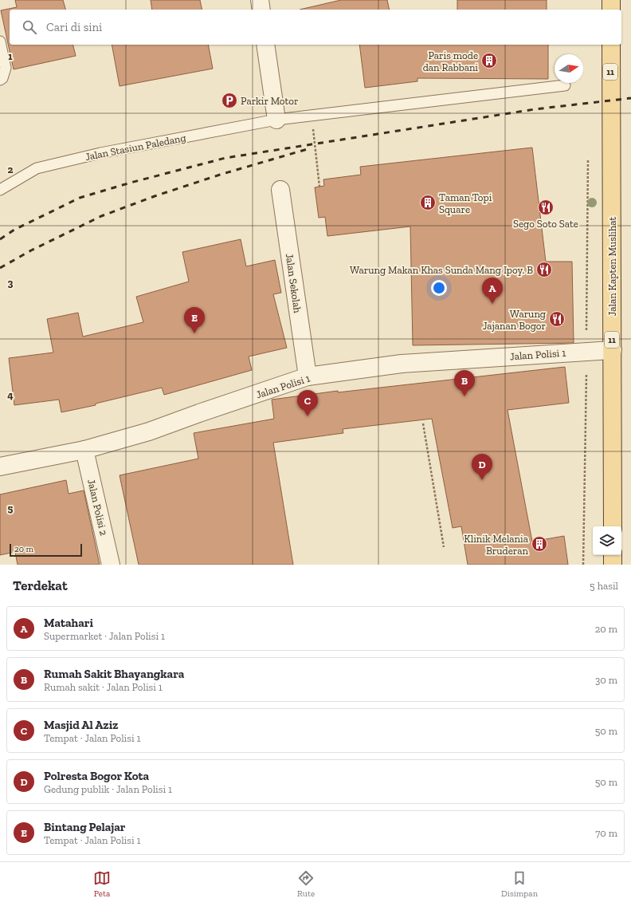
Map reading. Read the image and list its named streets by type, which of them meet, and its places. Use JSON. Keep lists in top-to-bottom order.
{
  "streets": {
    "main road": ["11", "Jalan Kapten Muslihat"],
    "street": ["Jalan Sekolah", "Jalan Polisi 1", "Jalan Polisi 2"],
    "lane": ["Jalan Stasiun Paledang"]
  },
  "crossings": [
    ["Jalan Kapten Muslihat", "Jalan Polisi 1"],
    ["Jalan Sekolah", "Jalan Polisi 1"],
    ["Jalan Polisi 1", "Jalan Polisi 2"]
  ],
  "places": {
    "building": ["Paris mode dan Rabbani", "Taman Topi Square", "Klinik Melania Bruderan"],
    "parking": ["Parkir Motor"],
    "restaurant": ["Sego Soto Sate", "Warung Makan Khas Sunda Mang Ipoy. B", "Warung Jajanan Bogor"]
  },
  "scale_bar": "20 m",
  "north": "right",
  "page": {
    "search": "Cari di sini",
    "pins": [
      "A",
      "E",
      "B",
      "C",
      "D"
    ],
    "scale": "20 m",
    "heading": ["Terdekat", "5 hasil"],
    "list": [
      {
        "mark": "A",
        "name": "Matahari",
        "note": "Supermarket · Jalan Polisi 1",
        "value": "20 m"
      },
      {
        "mark": "B",
        "name": "Rumah Sakit Bhayangkara",
        "note": "Rumah sakit · Jalan Polisi 1",
        "value": "30 m"
      },
      {
        "mark": "C",
        "name": "Masjid Al Aziz",
        "note": "Tempat · Jalan Polisi 1",
        "value": "50 m"
      },
      {
        "mark": "D",
        "name": "Polresta Bogor Kota",
        "note": "Gedung publik · Jalan Polisi 1",
        "value": "50 m"
      },
      {
        "mark": "E",
        "name": "Bintang Pelajar",
        "note": "Tempat · Jalan Polisi 1",
        "value": "70 m"
      }
    ],
    "nav": ["Peta", "Rute", "Disimpan"]
  },
  "grid": {
    "rows": [
      "1",
      "2",
      "3",
      "4",
      "5"
    ]
  }
}
